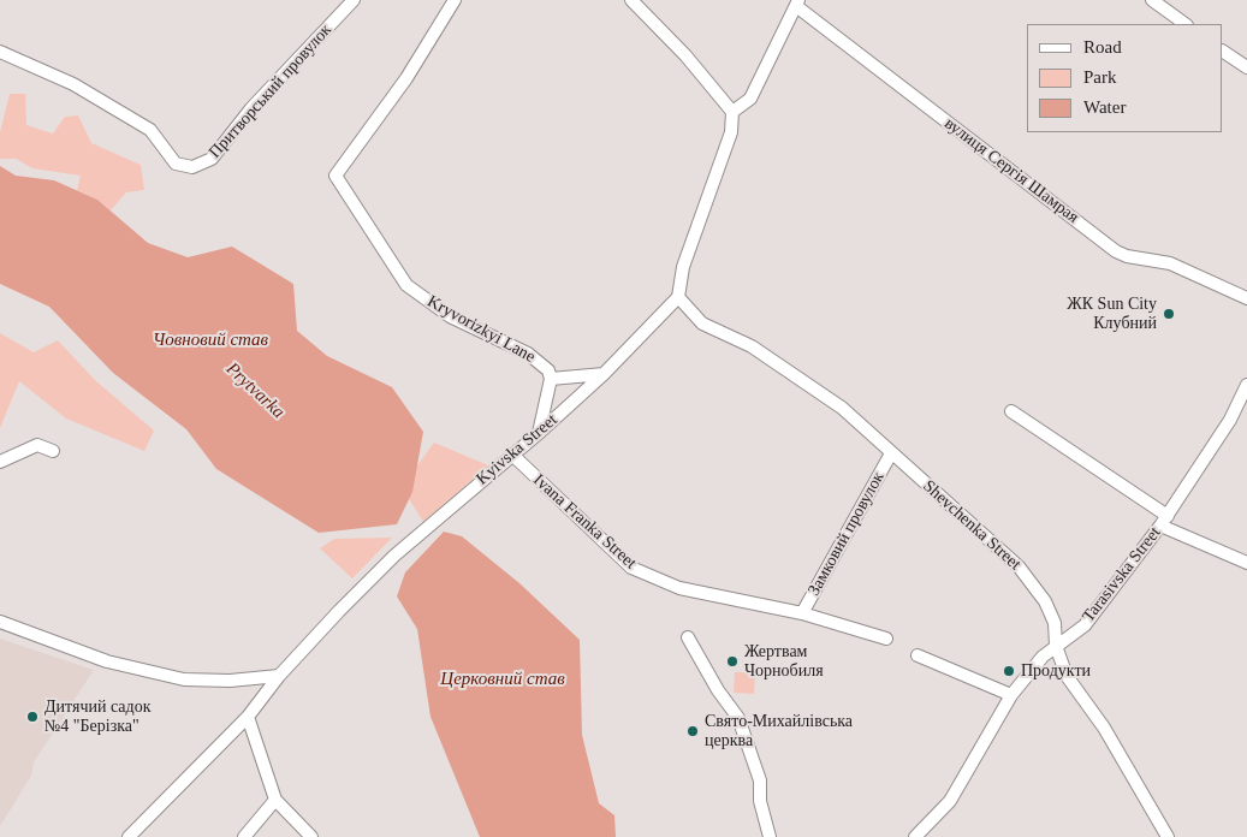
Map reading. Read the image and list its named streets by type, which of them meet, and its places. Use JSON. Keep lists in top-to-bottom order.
{
  "streets": {
    "street": [
      "Притворський провулок",
      "вулиця Сергія Шамрая",
      "Kryvorizkyi Lane",
      "Kyivska Street",
      "Ivana Franka Street",
      "Shevchenka Street",
      "Замковий провулок",
      "Tarasivska Street"
    ]
  },
  "crossings": [
    ["Kyivska Street", "Ivana Franka Street"],
    ["Kyivska Street", "Shevchenka Street"],
    ["Ivana Franka Street", "Замковий провулок"],
    ["Shevchenka Street", "Замковий провулок"],
    ["Shevchenka Street", "Tarasivska Street"]
  ],
  "water": ["Човновий став", "Prytvarka", "Церковний став"],
  "places": [
    "ЖК Sun City Клубний",
    "Жертвам Чорнобиля",
    "Продукти",
    "Дитячий садок №4 \"Берізка\"",
    "Свято-Михайлівська церква"
  ],
  "legend": ["Road", "Park", "Water"]
}
